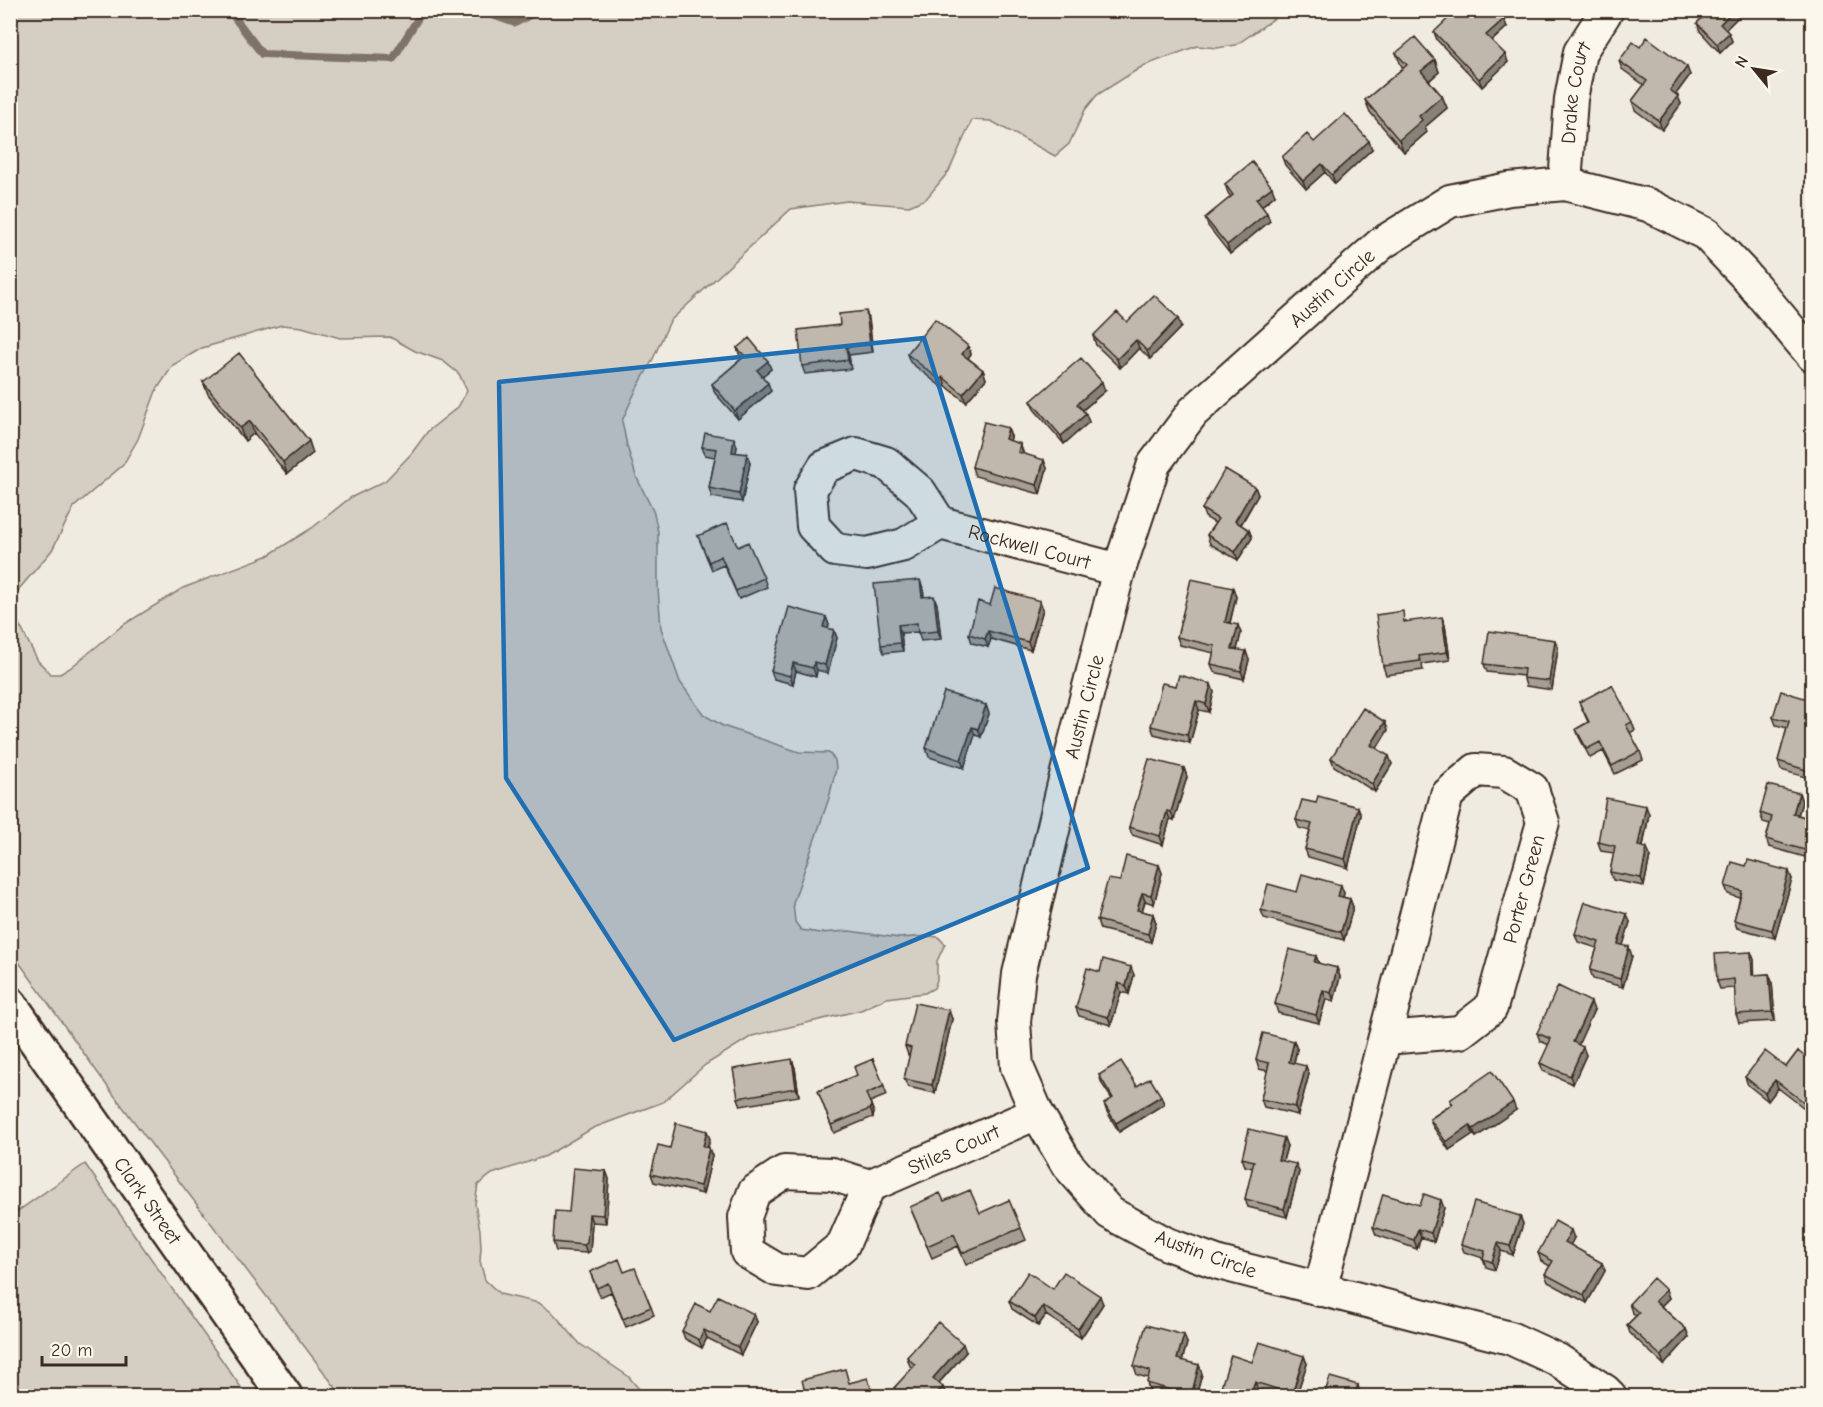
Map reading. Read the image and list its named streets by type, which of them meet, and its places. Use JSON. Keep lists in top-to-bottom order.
{
  "streets": {
    "main road": ["Clark Street"],
    "street": [
      "Drake Court",
      "Austin Circle",
      "Rockwell Court",
      "Porter Green",
      "Stiles Court"
    ]
  },
  "crossings": [
    ["Drake Court", "Austin Circle"],
    ["Austin Circle", "Rockwell Court"],
    ["Austin Circle", "Porter Green"],
    ["Austin Circle", "Stiles Court"]
  ],
  "scale_bar": "20 m",
  "north": "top left"
}
